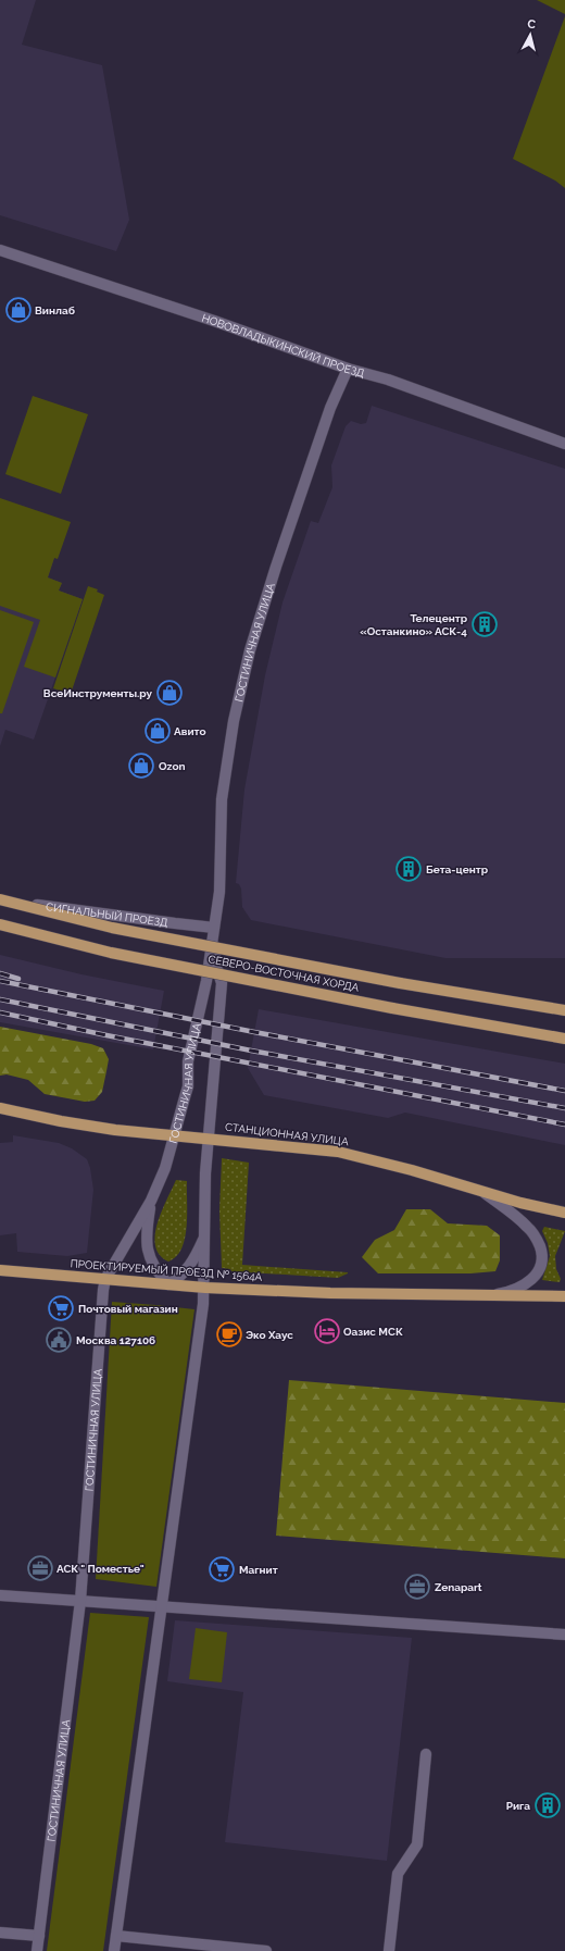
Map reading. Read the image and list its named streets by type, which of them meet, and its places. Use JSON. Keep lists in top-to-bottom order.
{
  "streets": {
    "main road": ["СЕВЕРО-ВОСТОЧНАЯ ХОРДА", "СТАНЦИОННАЯ УЛИЦА", "ПРОЕКТИРУЕМЫЙ ПРОЕЗД № 1564А"],
    "street": ["НОВОВЛАДЫКИНСКИЙ ПРОЕЗД", "ГОСТИНИЧНАЯ УЛИЦА", "СИГНАЛЬНЫЙ ПРОЕЗД"]
  },
  "crossings": [
    ["НОВОВЛАДЫКИНСКИЙ ПРОЕЗД", "ГОСТИНИЧНАЯ УЛИЦА"],
    ["ГОСТИНИЧНАЯ УЛИЦА", "СИГНАЛЬНЫЙ ПРОЕЗД"],
    ["ГОСТИНИЧНАЯ УЛИЦА", "СТАНЦИОННАЯ УЛИЦА"],
    ["ГОСТИНИЧНАЯ УЛИЦА", "ПРОЕКТИРУЕМЫЙ ПРОЕЗД № 1564А"],
    ["СИГНАЛЬНЫЙ ПРОЕЗД", "СЕВЕРО-ВОСТОЧНАЯ ХОРДА"]
  ],
  "places": {
    "shop": [
      "Винлаб",
      "ВсеИнструменты.ру",
      "Авито",
      "Ozon"
    ],
    "building": ["Телецентр «Останкино» АСК-4", "Бета-центр", "Рига"],
    "supermarket": ["Почтовый магазин", "Магнит"],
    "hotel": ["Оазис МСК"],
    "cafe": ["Эко Хаус"],
    "public building": ["Москва 127106"],
    "office": ["АСК \" Поместье\"", "Zenapart"]
  },
  "north": "top"
}
